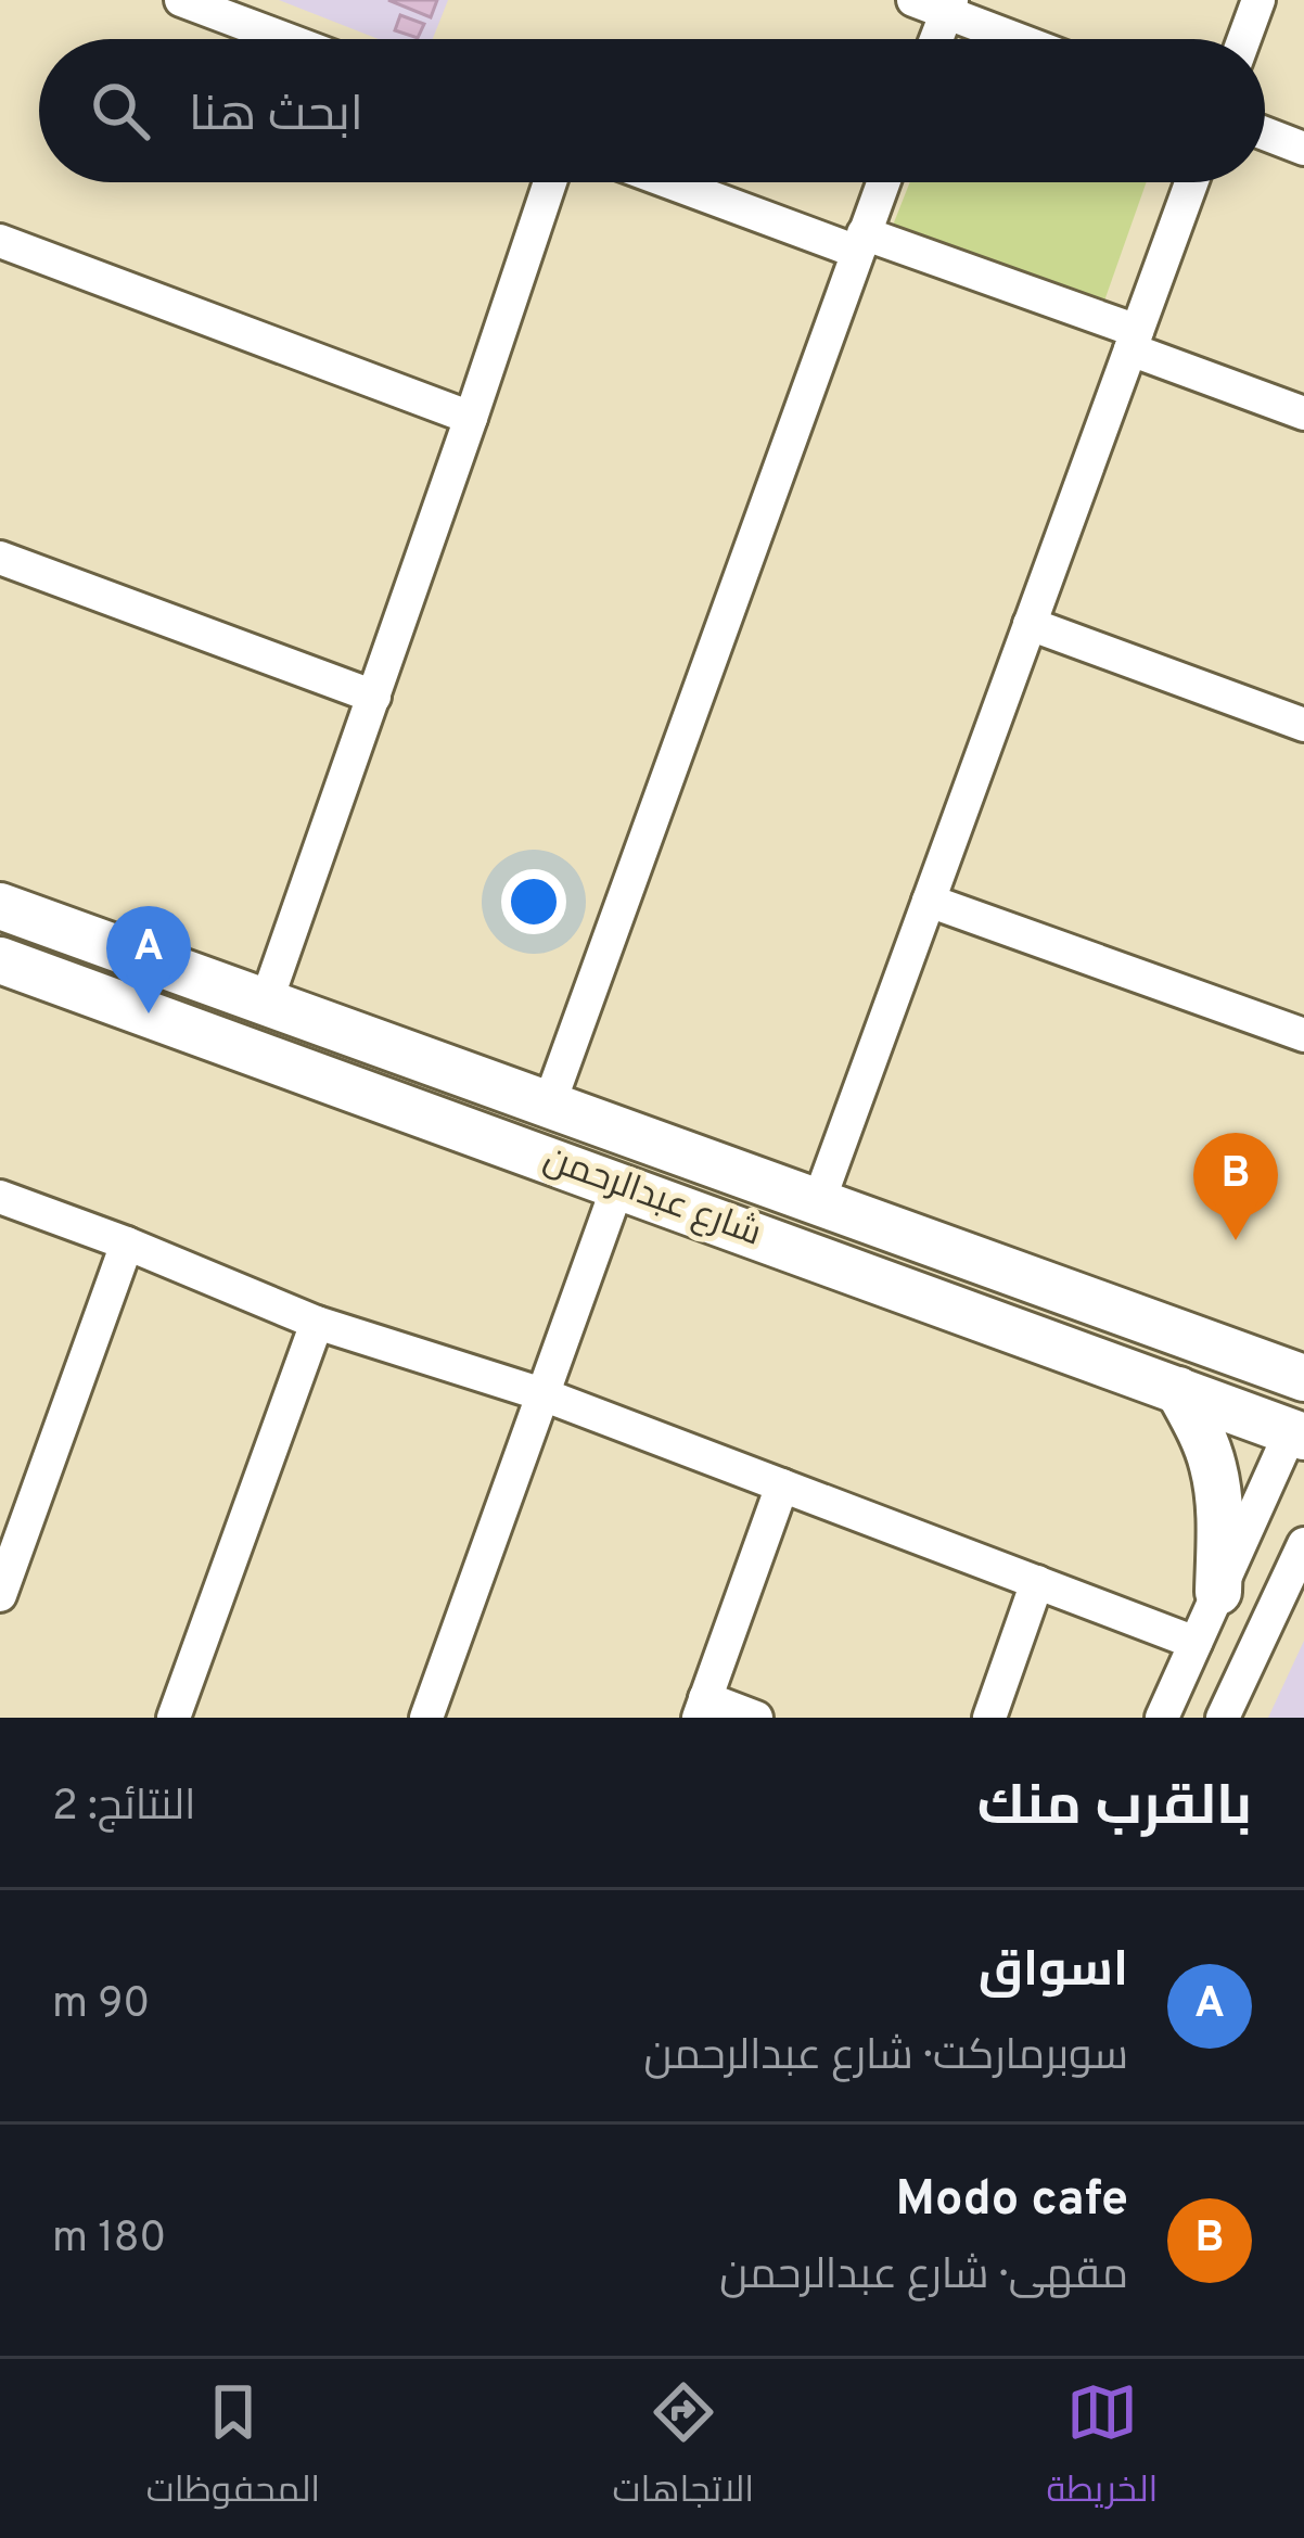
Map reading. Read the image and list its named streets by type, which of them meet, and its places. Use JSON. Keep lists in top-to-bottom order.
{
  "streets": {
    "main road": ["شارع عبدالرحمن"]
  },
  "page": {
    "search": "ابحث هنا",
    "pins": ["A", "B"],
    "heading": ["بالقرب منك", "النتائج: 2"],
    "list": [
      {
        "mark": "A",
        "name": "اسواق",
        "note": "سوبرماركت · شارع عبدالرحمن",
        "value": "90 m"
      },
      {
        "mark": "B",
        "name": "Modo cafe",
        "note": "مقهى · شارع عبدالرحمن",
        "value": "180 m"
      }
    ],
    "nav": ["الخريطة", "الاتجاهات", "المحفوظات"]
  }
}
